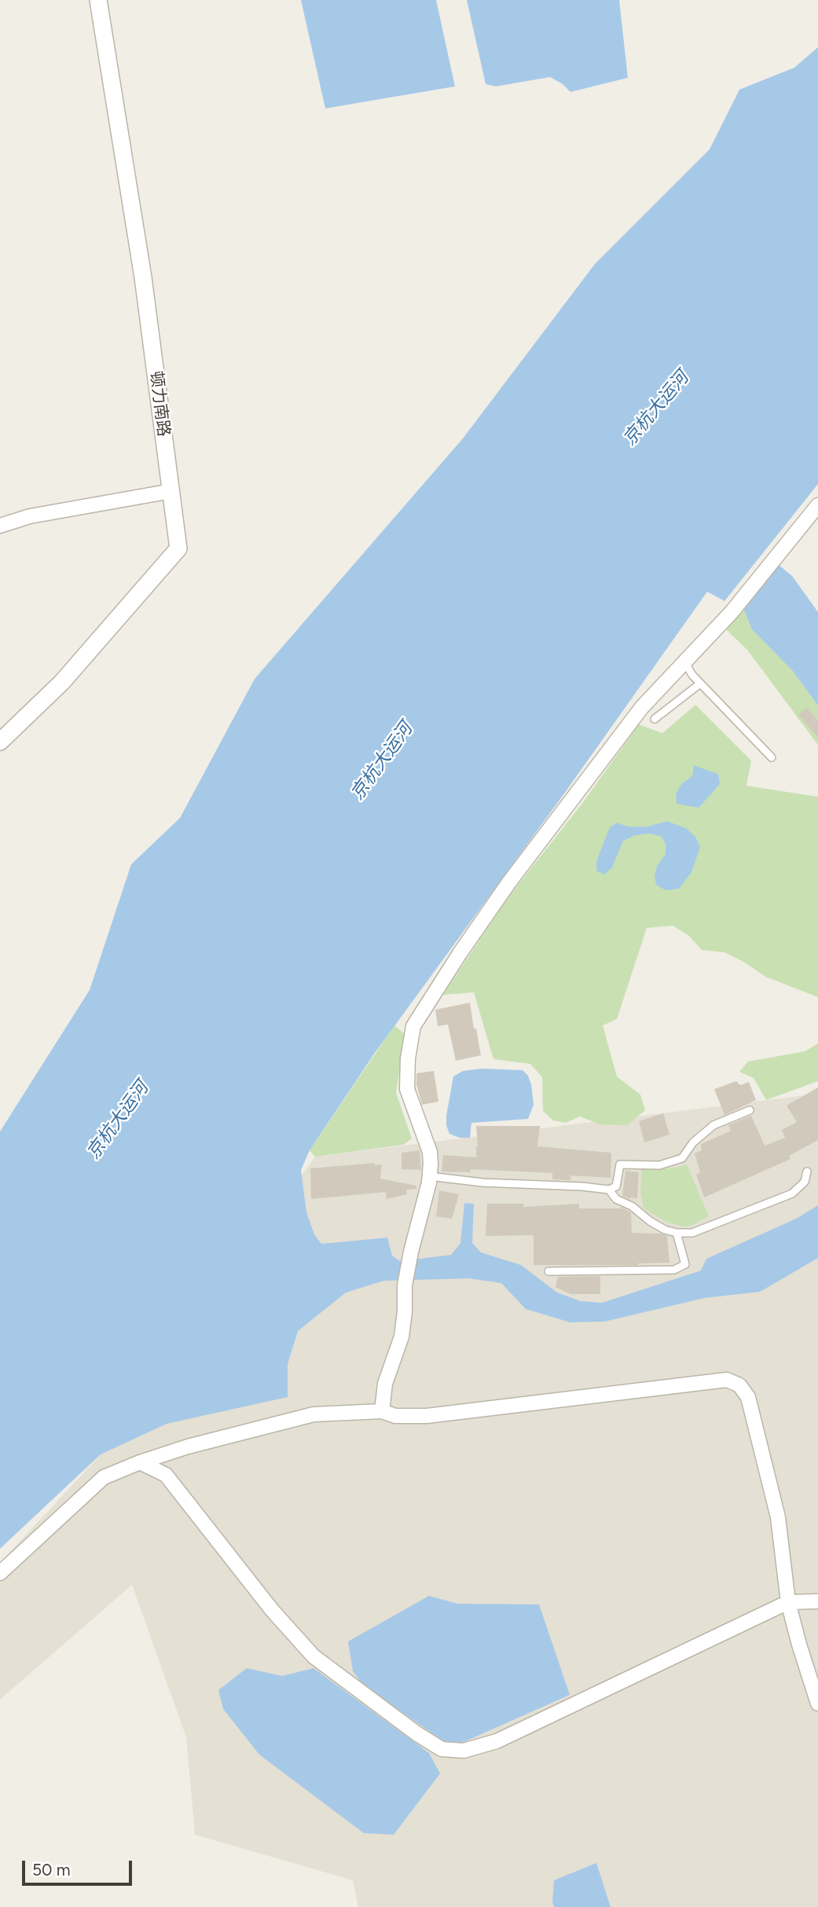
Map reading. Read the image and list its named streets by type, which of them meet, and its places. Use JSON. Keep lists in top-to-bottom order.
{
  "streets": {
    "street": ["顿力南路"]
  },
  "water": ["京杭大运河"],
  "scale_bar": "50 m"
}
